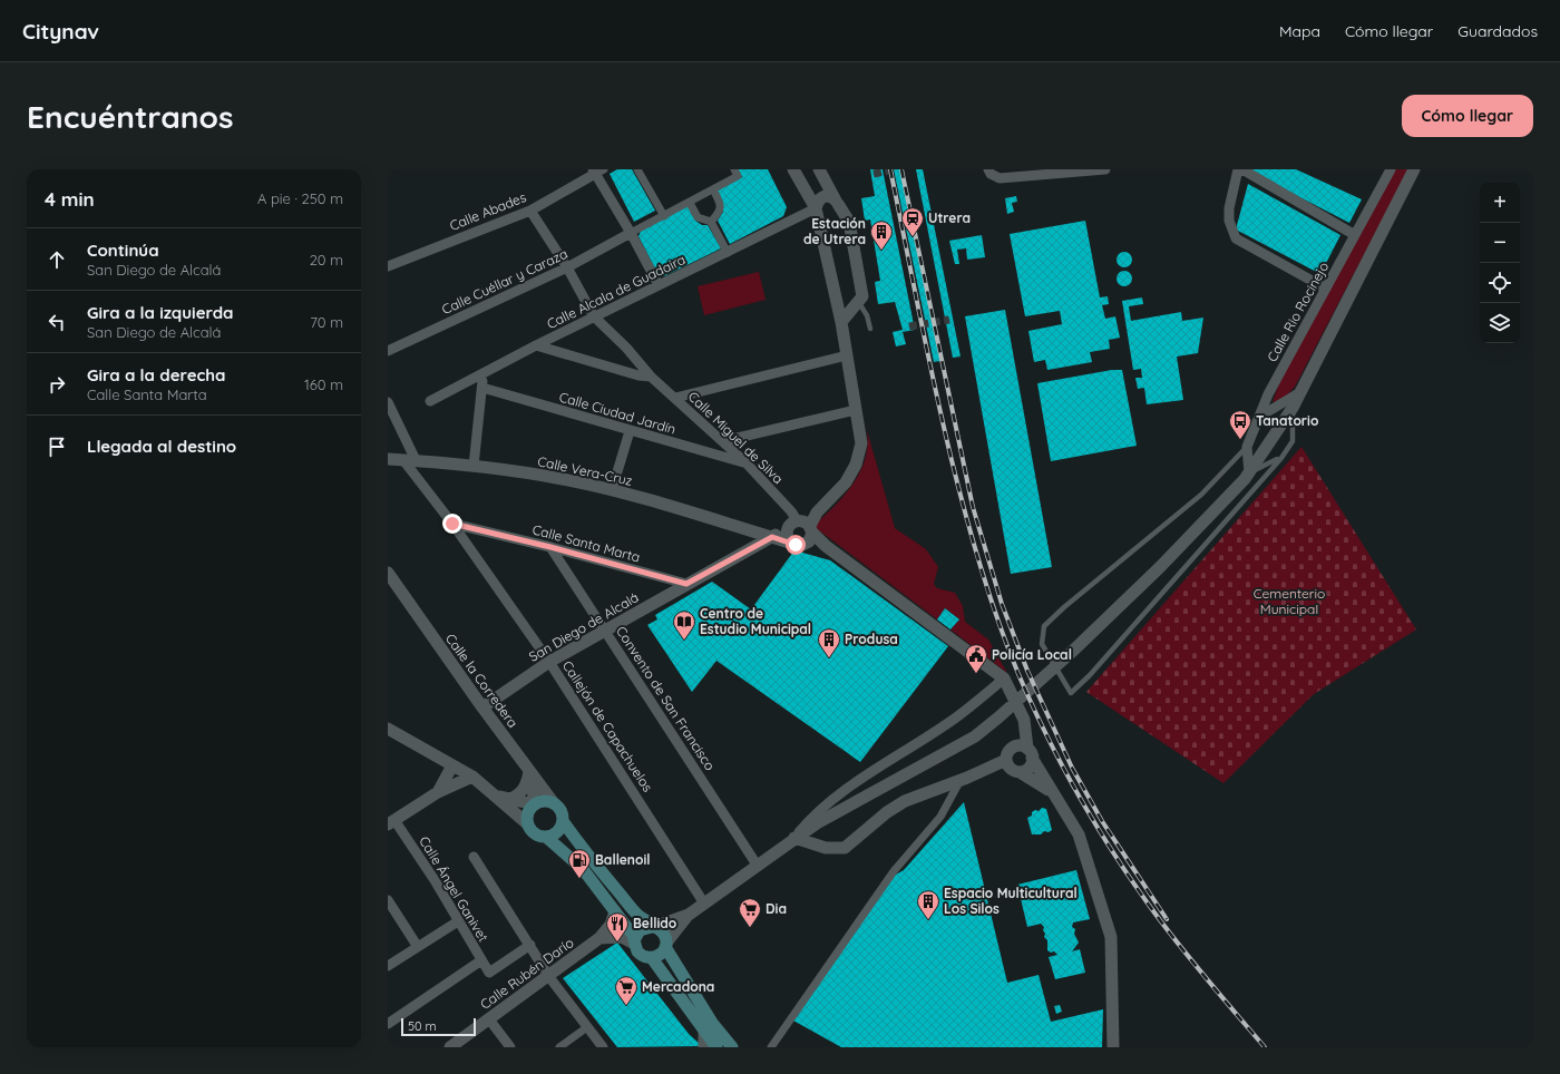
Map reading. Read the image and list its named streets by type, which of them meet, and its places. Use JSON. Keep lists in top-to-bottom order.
{
  "streets": {
    "street": [
      "Calle Abades",
      "Calle Cuéllar y Caraza",
      "Calle Alcala de Guadaira",
      "Calle Rio Rocinejo",
      "Calle Ciudad Jardín",
      "Calle Miguel de Silva",
      "Calle Vera-Cruz",
      "Calle Santa Marta",
      "San Diego de Alcalá",
      "Calle la Corredera",
      "Convento de San Francisco",
      "Callejón de Capachuelos",
      "Calle Ángel Ganivet",
      "Calle Rubén Darío"
    ]
  },
  "crossings": [
    ["Calle Abades", "Calle Miguel de Silva"],
    ["Calle Cuéllar y Caraza", "Calle Miguel de Silva"],
    ["Calle Alcala de Guadaira", "Calle Miguel de Silva"],
    ["Calle Alcala de Guadaira", "San Diego de Alcalá"],
    ["Calle Ciudad Jardín", "Calle Miguel de Silva"],
    ["Calle Miguel de Silva", "San Diego de Alcalá"],
    ["Calle Vera-Cruz", "San Diego de Alcalá"],
    ["Calle Santa Marta", "San Diego de Alcalá"],
    ["Calle Santa Marta", "Convento de San Francisco"],
    ["Calle Santa Marta", "Callejón de Capachuelos"],
    ["San Diego de Alcalá", "Calle la Corredera"],
    ["San Diego de Alcalá", "Convento de San Francisco"],
    ["San Diego de Alcalá", "Callejón de Capachuelos"]
  ],
  "parks": ["Cementerio Municipal"],
  "places": {
    "station": ["Utrera"],
    "building": ["Estación de Utrera", "Produsa", "Espacio Multicultural Los Silos"],
    "bus stop": ["Tanatorio"],
    "library": ["Centro de Estudio Municipal"],
    "public building": ["Policía Local"],
    "fuel station": ["Ballenoil"],
    "supermarket": ["Dia", "Mercadona"],
    "restaurant": ["Bellido"]
  },
  "scale_bar": "50 m",
  "page": {
    "header": "Citynav",
    "nav": ["Mapa", "Cómo llegar", "Guardados"],
    "buttons": "Cómo llegar",
    "title": "Encuéntranos",
    "heading": ["4 min", "A pie · 250 m"],
    "map_buttons": ["+", "−"],
    "list": [
      ["Continúa", "San Diego de Alcalá", "20 m"],
      ["Gira a la izquierda", "San Diego de Alcalá", "70 m"],
      ["Gira a la derecha", "Calle Santa Marta", "160 m"],
      "Llegada al destino"
    ],
    "scale": "50 m"
  }
}
